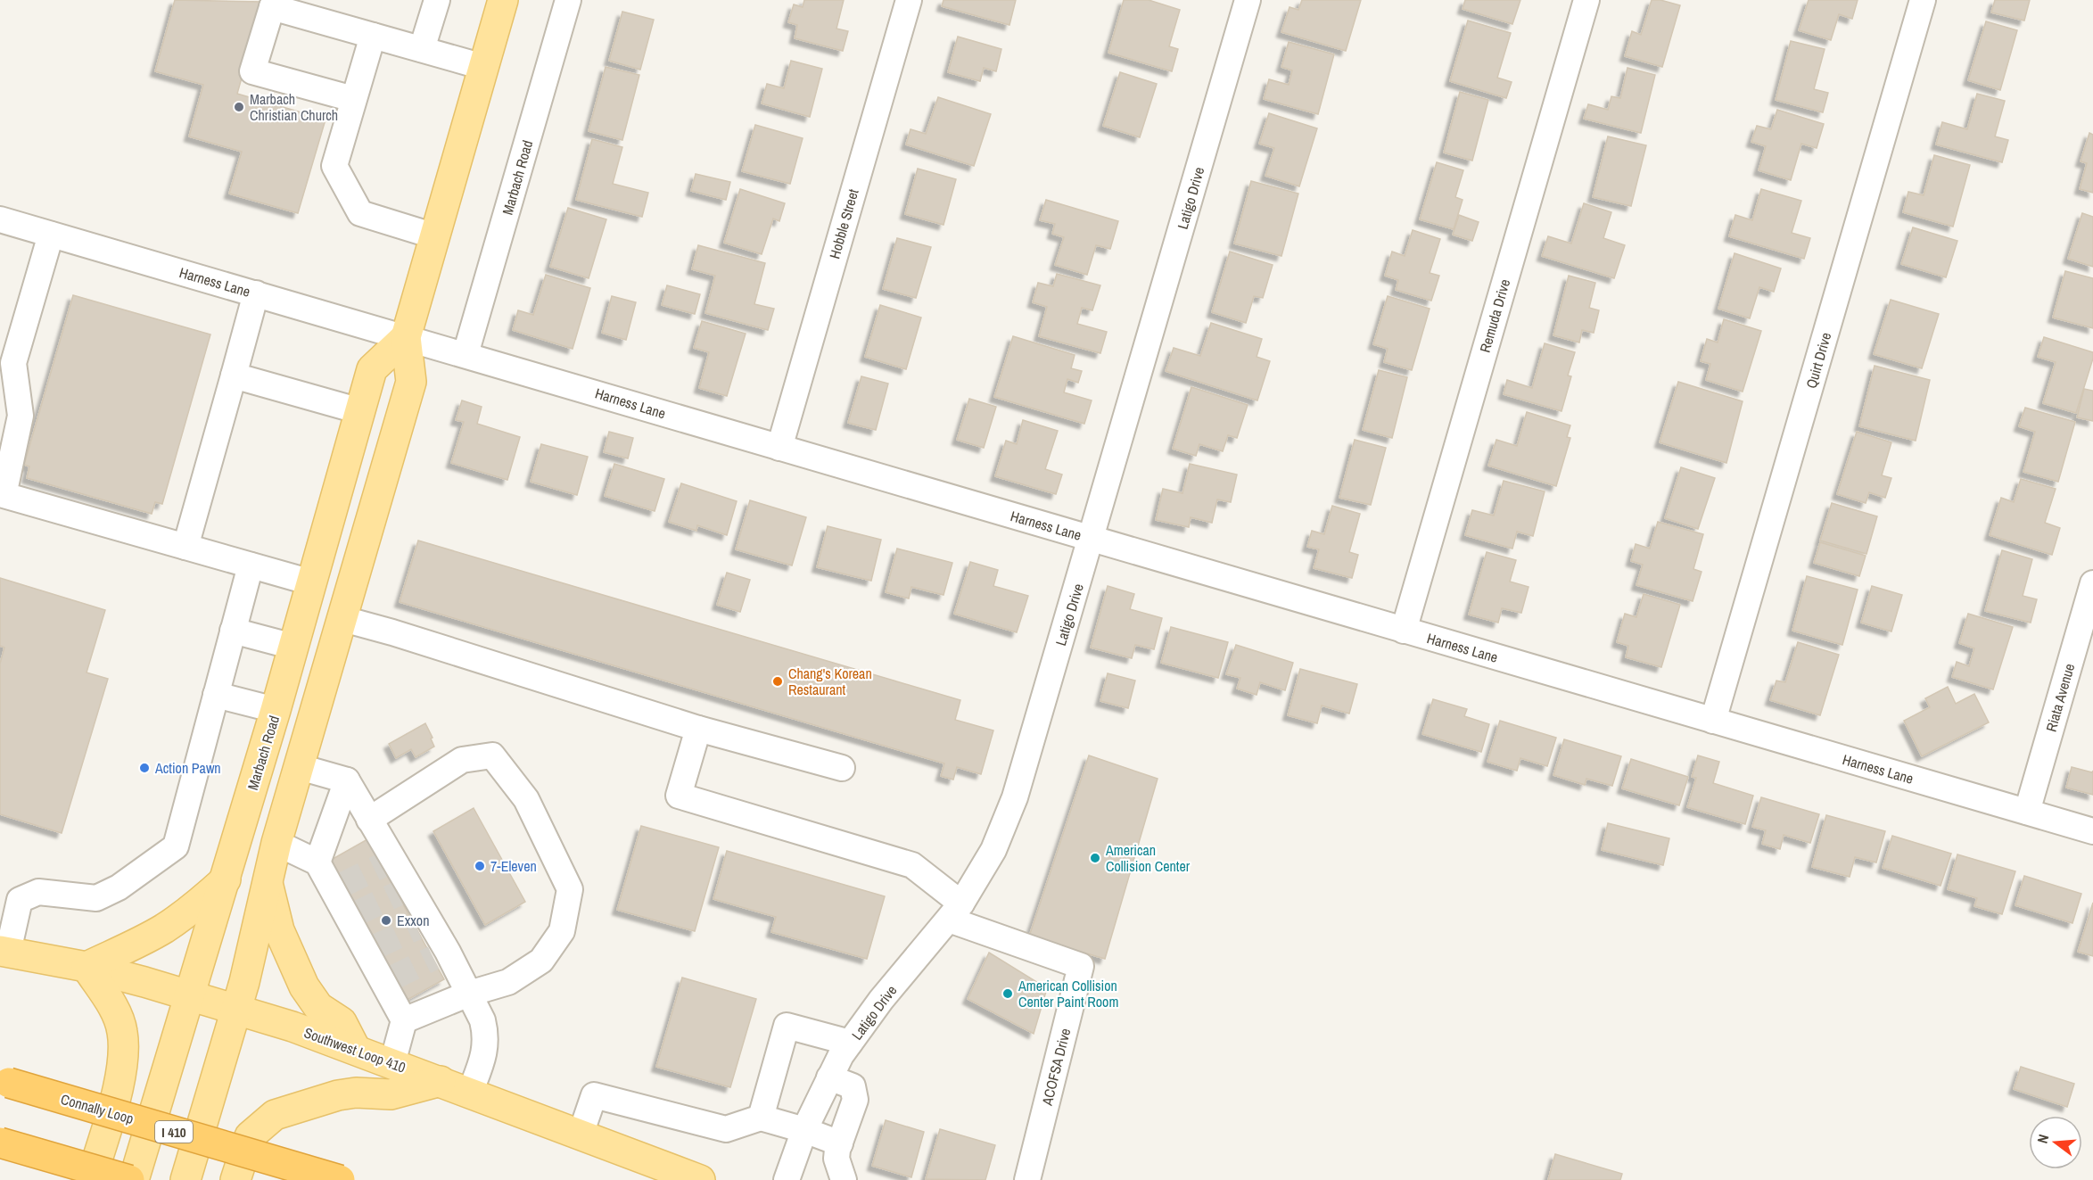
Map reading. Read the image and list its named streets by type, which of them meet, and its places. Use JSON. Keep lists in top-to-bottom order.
{
  "streets": {
    "highway": ["Connally Loop", "I 410"],
    "main road": ["Marbach Road", "Southwest Loop 410"],
    "street": [
      "Latigo Drive",
      "Hobble Street",
      "Harness Lane",
      "Remuda Drive",
      "Quirt Drive",
      "Riata Avenue",
      "ACOFSA Drive"
    ]
  },
  "crossings": [
    ["Marbach Road", "Harness Lane"],
    ["Marbach Road", "Southwest Loop 410"],
    ["Latigo Drive", "Harness Lane"],
    ["Latigo Drive", "ACOFSA Drive"],
    ["Hobble Street", "Harness Lane"],
    ["Harness Lane", "Remuda Drive"],
    ["Harness Lane", "Quirt Drive"],
    ["Harness Lane", "Riata Avenue"]
  ],
  "places": [
    "Marbach Christian Church",
    "Chang's Korean Restaurant",
    "Action Pawn",
    "American Collision Center",
    "7-Eleven",
    "Exxon",
    "American Collision Center Paint Room"
  ],
  "north": "left"
}
